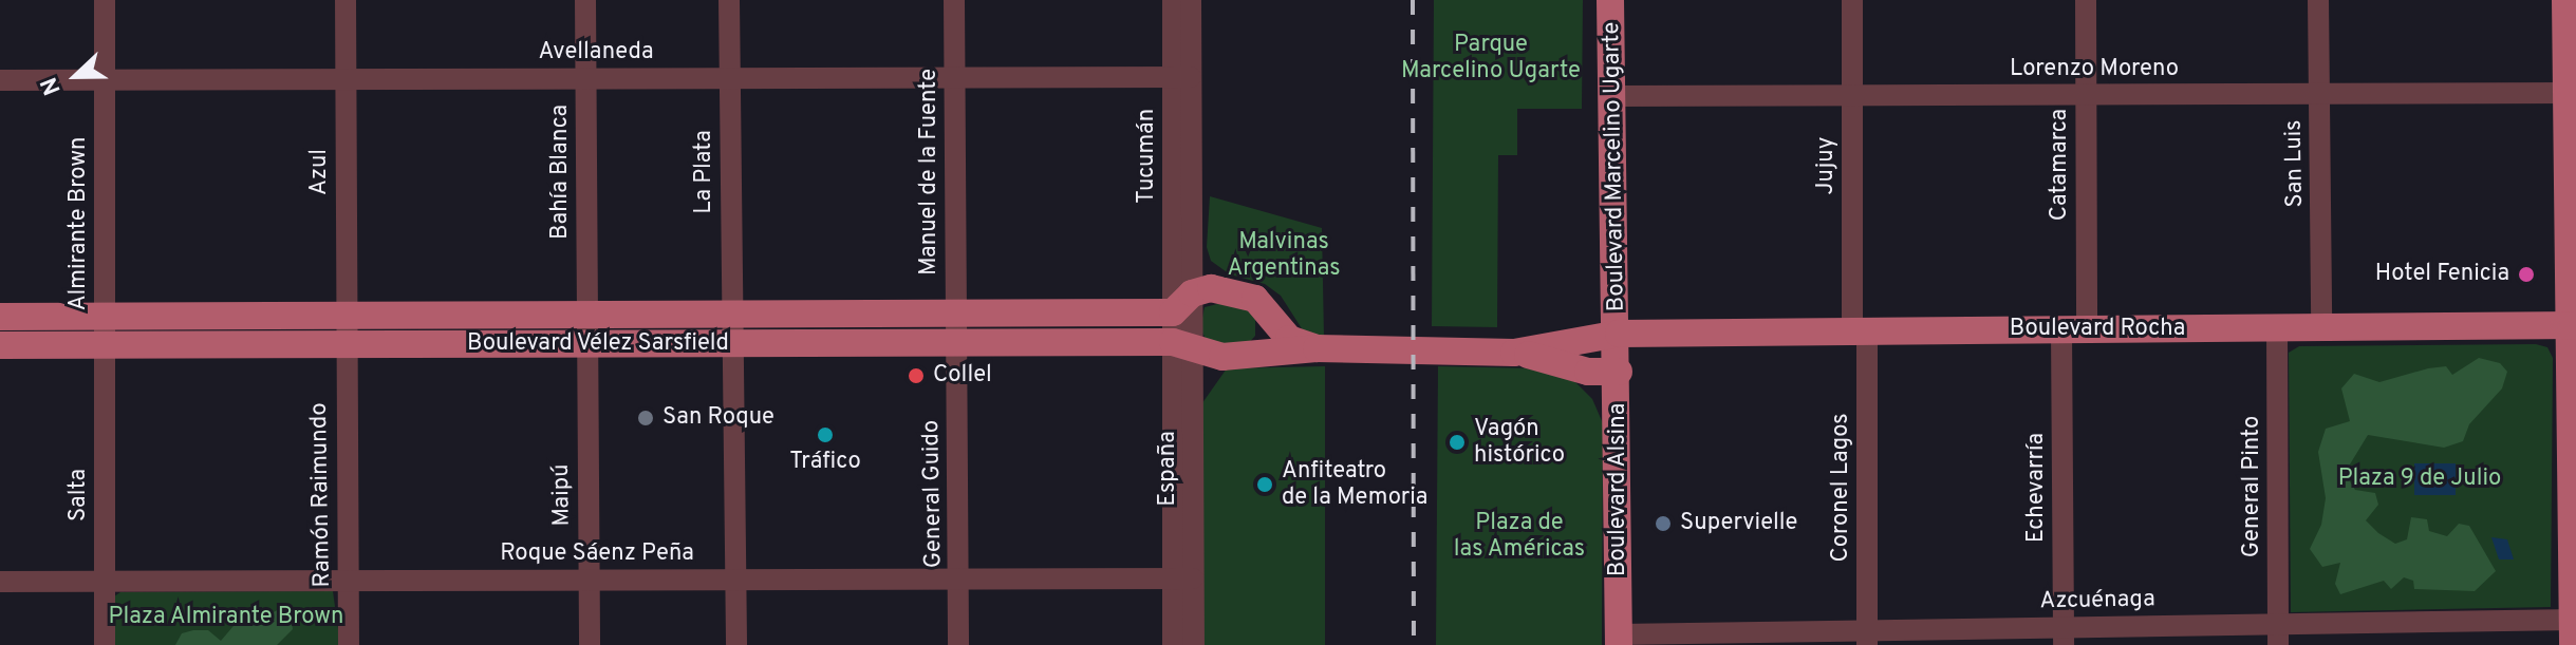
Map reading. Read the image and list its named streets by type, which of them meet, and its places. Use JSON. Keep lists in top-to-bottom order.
{
  "streets": {
    "main road": [
      "Boulevard Marcelino Ugarte",
      "Boulevard Rocha",
      "Boulevard Vélez Sarsfield",
      "Boulevard Alsina"
    ],
    "street": [
      "Avellaneda",
      "Lorenzo Moreno",
      "Tucumán",
      "San Luis",
      "Catamarca",
      "Jujuy",
      "Azul",
      "Bahía Blanca",
      "La Plata",
      "Manuel de la Fuente",
      "Almirante Brown",
      "España",
      "General Pinto",
      "Coronel Lagos",
      "Echevarría",
      "General Guido",
      "Salta",
      "Ramón Raimundo",
      "Maipú",
      "Roque Sáenz Peña",
      "Azcuénaga"
    ]
  },
  "crossings": [
    ["Avellaneda", "Tucumán"],
    ["Avellaneda", "Azul"],
    ["Avellaneda", "Bahía Blanca"],
    ["Avellaneda", "La Plata"],
    ["Avellaneda", "Manuel de la Fuente"],
    ["Avellaneda", "Almirante Brown"],
    ["Lorenzo Moreno", "San Luis"],
    ["Lorenzo Moreno", "Catamarca"],
    ["Lorenzo Moreno", "Jujuy"],
    ["Lorenzo Moreno", "Boulevard Marcelino Ugarte"],
    ["Tucumán", "Boulevard Vélez Sarsfield"],
    ["Tucumán", "España"],
    ["San Luis", "Boulevard Rocha"],
    ["Catamarca", "Boulevard Rocha"],
    ["Catamarca", "Echevarría"],
    ["Jujuy", "Boulevard Rocha"],
    ["Jujuy", "Coronel Lagos"],
    ["Boulevard Marcelino Ugarte", "Boulevard Rocha"],
    ["Boulevard Marcelino Ugarte", "Boulevard Alsina"],
    ["Azul", "Boulevard Vélez Sarsfield"],
    ["Azul", "Ramón Raimundo"],
    ["Bahía Blanca", "Boulevard Vélez Sarsfield"],
    ["Bahía Blanca", "Maipú"],
    ["La Plata", "Boulevard Vélez Sarsfield"],
    ["La Plata", "Roque Sáenz Peña"],
    ["Manuel de la Fuente", "Boulevard Vélez Sarsfield"],
    ["Manuel de la Fuente", "General Guido"],
    ["Almirante Brown", "Boulevard Vélez Sarsfield"],
    ["Almirante Brown", "Salta"],
    ["Boulevard Rocha", "Boulevard Vélez Sarsfield"],
    ["Boulevard Rocha", "General Pinto"],
    ["Boulevard Rocha", "Coronel Lagos"],
    ["Boulevard Rocha", "Echevarría"],
    ["Boulevard Rocha", "Boulevard Alsina"],
    ["Boulevard Vélez Sarsfield", "España"],
    ["Boulevard Vélez Sarsfield", "General Guido"],
    ["Boulevard Vélez Sarsfield", "Salta"],
    ["Boulevard Vélez Sarsfield", "Ramón Raimundo"],
    ["Boulevard Vélez Sarsfield", "Maipú"],
    ["España", "Roque Sáenz Peña"],
    ["General Pinto", "Azcuénaga"],
    ["Coronel Lagos", "Azcuénaga"],
    ["Echevarría", "Azcuénaga"],
    ["Boulevard Alsina", "Azcuénaga"],
    ["General Guido", "Roque Sáenz Peña"],
    ["Salta", "Roque Sáenz Peña"],
    ["Ramón Raimundo", "Roque Sáenz Peña"],
    ["Maipú", "Roque Sáenz Peña"]
  ],
  "parks": [
    "Parque Marcelino Ugarte",
    "Malvinas Argentinas",
    "Plaza 9 de Julio",
    "Plaza de las Américas",
    "Plaza Almirante Brown"
  ],
  "places": [
    "Hotel Fenicia",
    "Collel",
    "San Roque",
    "Tráfico",
    "Vagón histórico",
    "Anfiteatro de la Memoria",
    "Supervielle"
  ],
  "north": "left"
}
